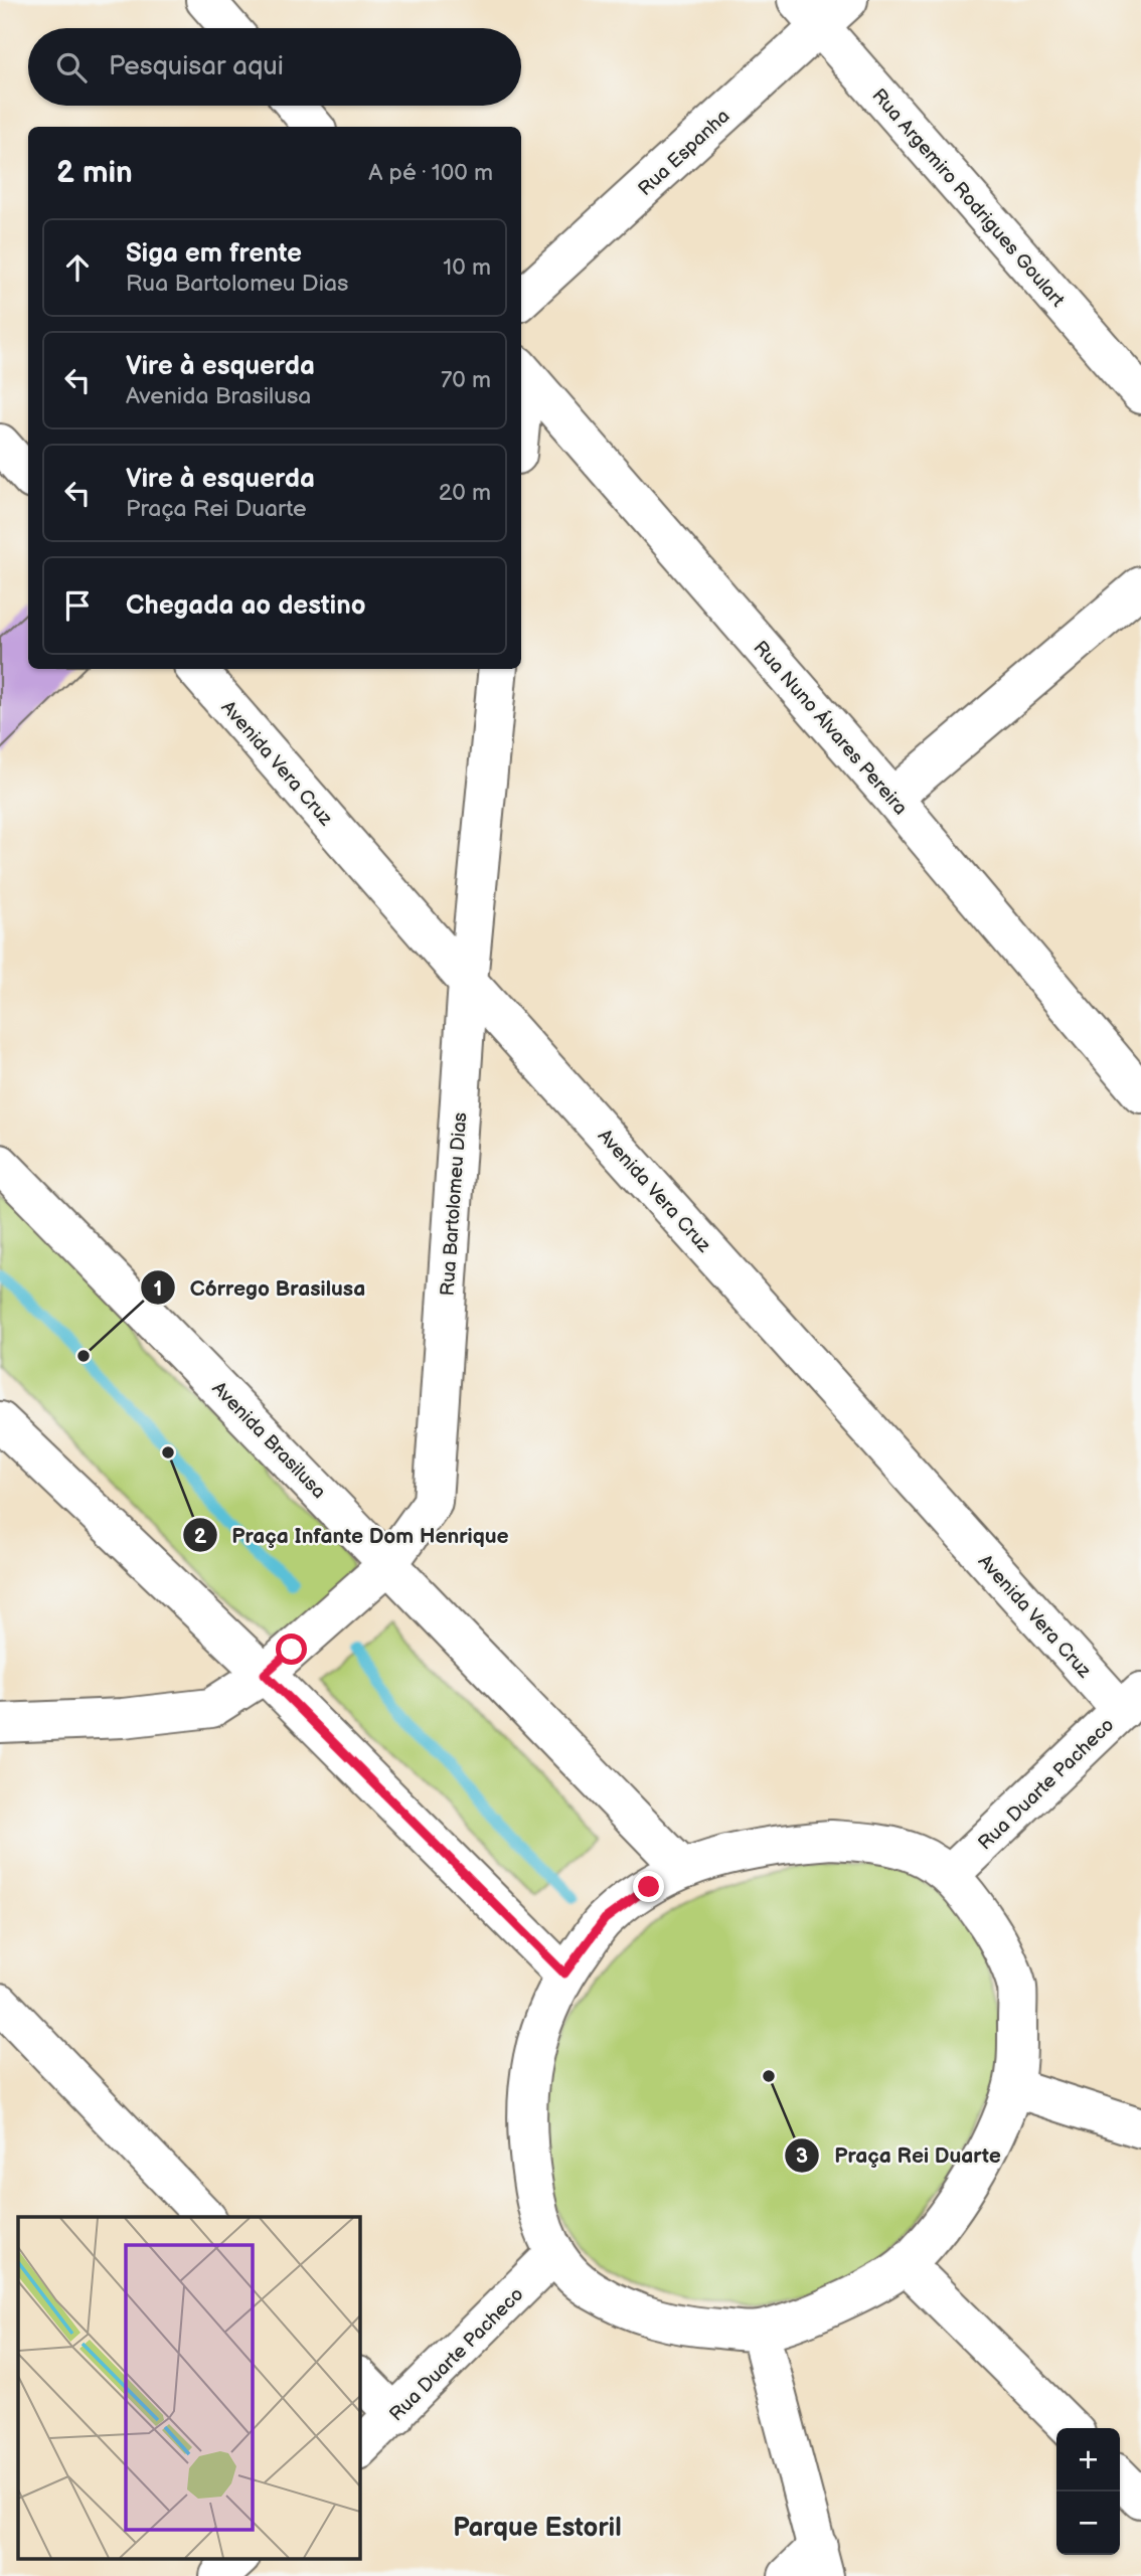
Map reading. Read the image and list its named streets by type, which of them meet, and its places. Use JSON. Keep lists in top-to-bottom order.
{
  "streets": {
    "street": [
      "Rua Espanha",
      "Rua Argemiro Rodrigues Goulart",
      "Rua Nuno Álvares Pereira",
      "Avenida Vera Cruz",
      "Rua Bartolomeu Dias",
      "Avenida Brasilusa",
      "Rua Duarte Pacheco"
    ]
  },
  "crossings": [
    ["Rua Espanha", "Rua Argemiro Rodrigues Goulart"],
    ["Avenida Vera Cruz", "Rua Bartolomeu Dias"],
    ["Avenida Vera Cruz", "Rua Duarte Pacheco"],
    ["Rua Bartolomeu Dias", "Avenida Brasilusa"]
  ],
  "districts": ["Parque Estoril"],
  "places": ["Córrego Brasilusa", "Praça Infante Dom Henrique", "Praça Rei Duarte"],
  "page": {
    "search": "Pesquisar aqui",
    "heading": ["2 min", "A pé · 100 m"],
    "list": [
      ["Siga em frente", "Rua Bartolomeu Dias", "10 m"],
      ["Vire à esquerda", "Avenida Brasilusa", "70 m"],
      ["Vire à esquerda", "Praça Rei Duarte", "20 m"],
      "Chegada ao destino"
    ],
    "map_buttons": ["+", "−"]
  }
}
